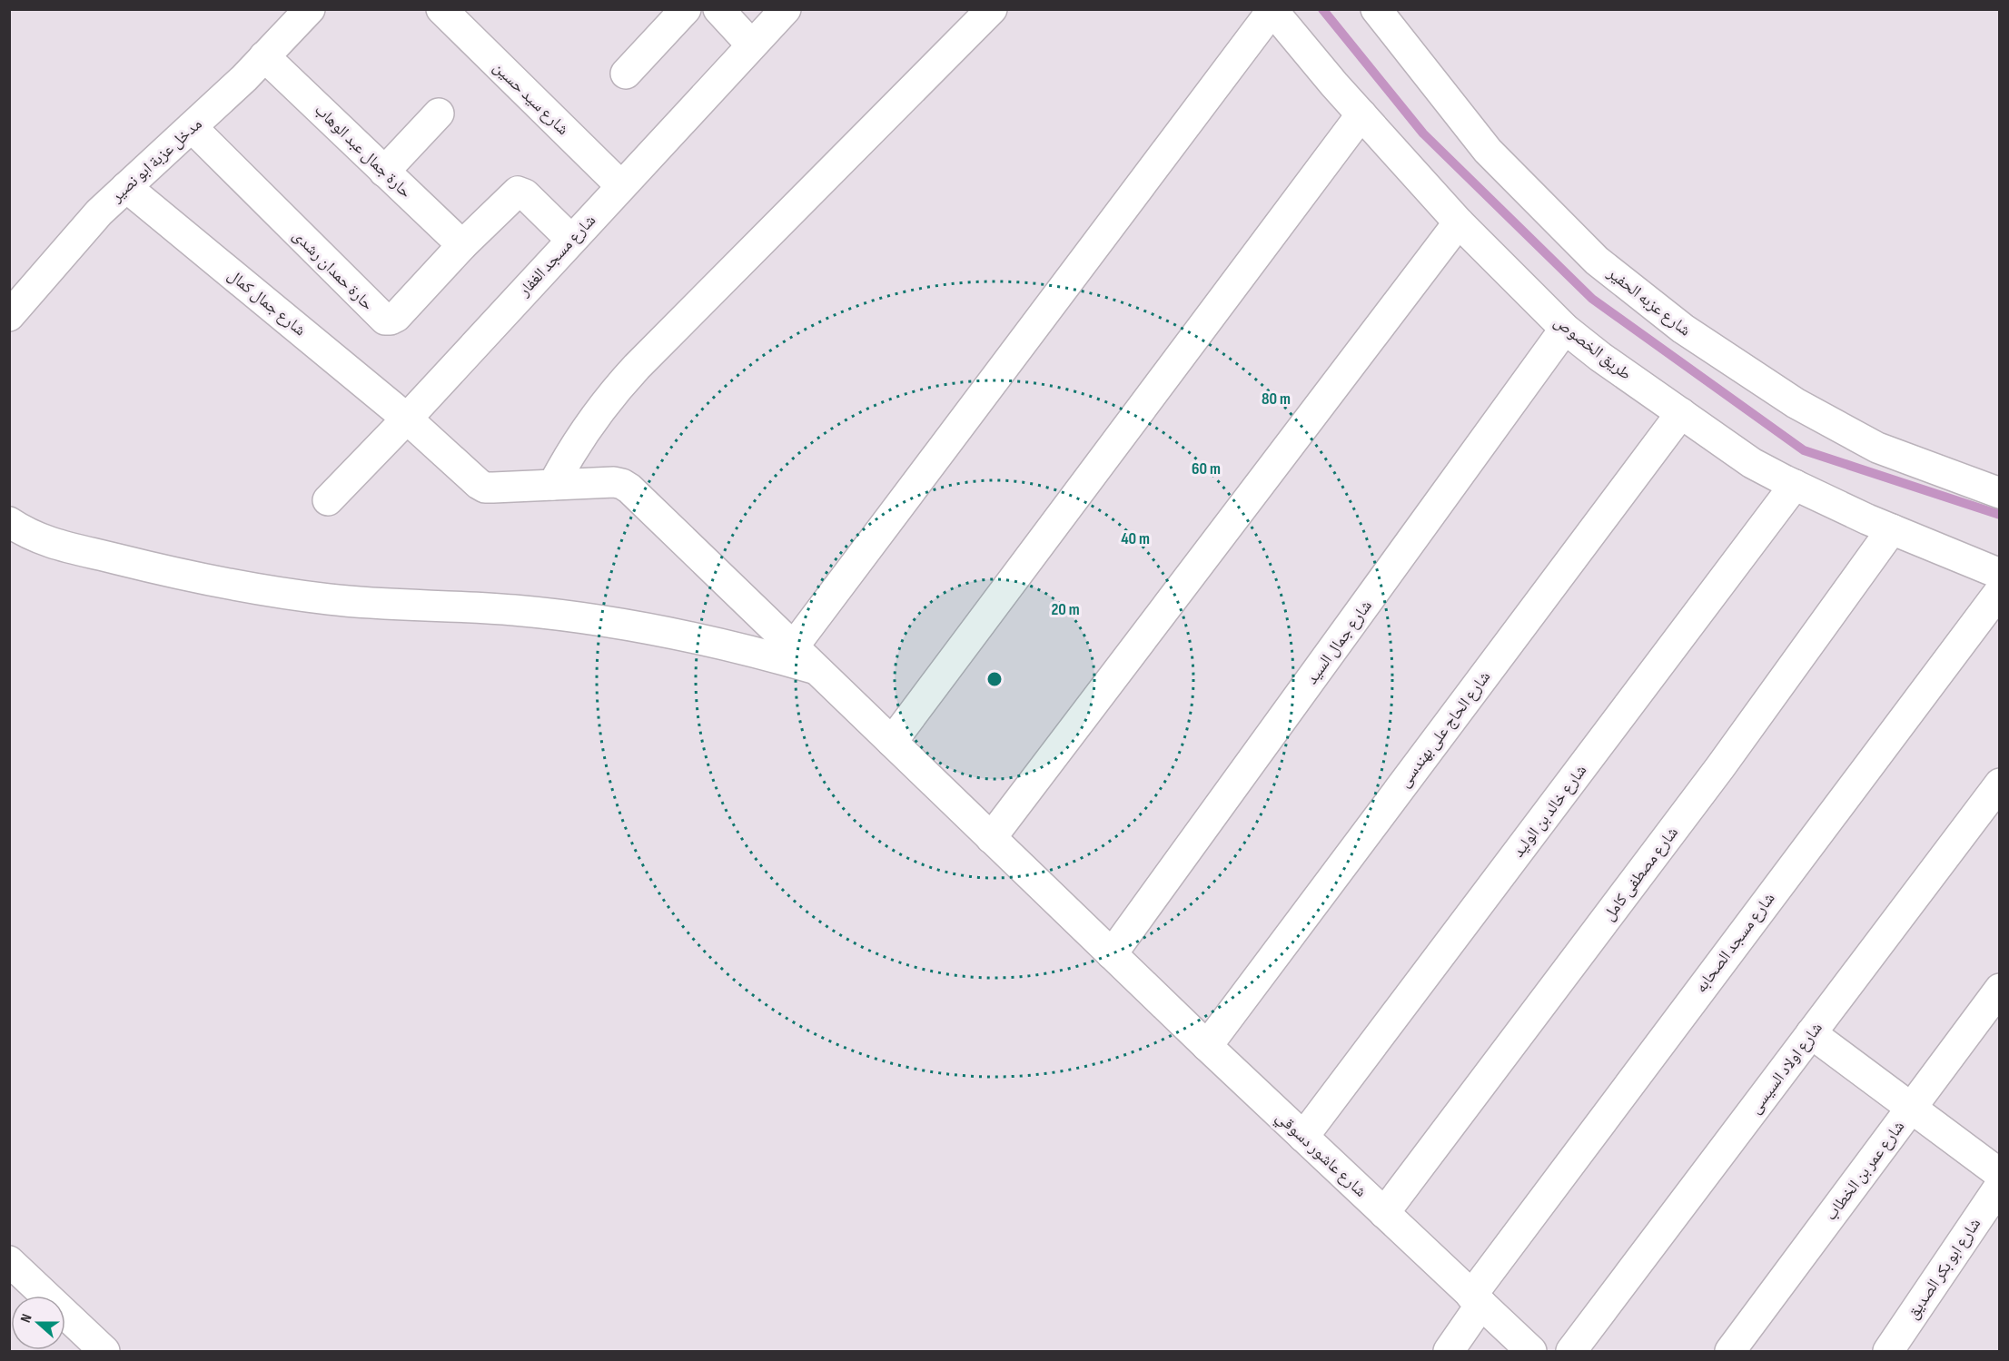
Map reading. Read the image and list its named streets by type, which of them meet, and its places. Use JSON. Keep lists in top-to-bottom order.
{
  "streets": {
    "street": [
      "شارع سيد حسين",
      "حارة جمال عبد الوهاب",
      "مدخل عزبة ابو نصير",
      "شارع مسجد الغفار",
      "حارة حمدان رشدى",
      "شارع عزبه الحفير",
      "شارع جمال كمال",
      "طريق الخصوص",
      "شارع جمال السيد",
      "شارع الحاج على بهندسى",
      "شارع خالد بن الوليد",
      "شارع مصطفى كامل",
      "شارع مسجد الصحابه",
      "شارع اولاد السيسى",
      "شارع عاشور دسوقي",
      "شارع عمر بن الخطاب",
      "شارع ابو بكر الصديق"
    ]
  },
  "crossings": [
    ["شارع سيد حسين", "شارع مسجد الغفار"],
    ["حارة جمال عبد الوهاب", "مدخل عزبة ابو نصير"],
    ["حارة جمال عبد الوهاب", "حارة حمدان رشدى"],
    ["مدخل عزبة ابو نصير", "حارة حمدان رشدى"],
    ["مدخل عزبة ابو نصير", "شارع جمال كمال"],
    ["شارع مسجد الغفار", "حارة حمدان رشدى"],
    ["شارع مسجد الغفار", "شارع جمال كمال"],
    ["شارع جمال كمال", "شارع عاشور دسوقي"],
    ["طريق الخصوص", "شارع جمال السيد"],
    ["طريق الخصوص", "شارع الحاج على بهندسى"],
    ["طريق الخصوص", "شارع خالد بن الوليد"],
    ["طريق الخصوص", "شارع مصطفى كامل"],
    ["شارع جمال السيد", "شارع عاشور دسوقي"],
    ["شارع الحاج على بهندسى", "شارع عاشور دسوقي"],
    ["شارع خالد بن الوليد", "شارع عاشور دسوقي"],
    ["شارع مصطفى كامل", "شارع عاشور دسوقي"],
    ["شارع مسجد الصحابه", "شارع عاشور دسوقي"]
  ],
  "north": "left",
  "rings": [
    "80 m",
    "60 m",
    "40 m",
    "20 m"
  ]
}
